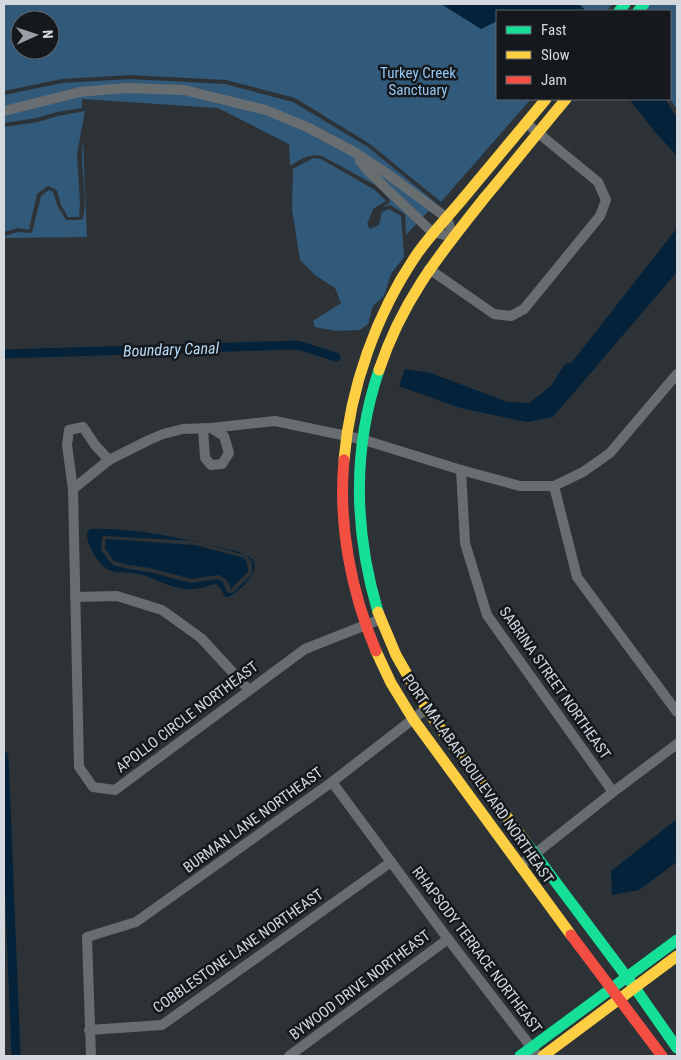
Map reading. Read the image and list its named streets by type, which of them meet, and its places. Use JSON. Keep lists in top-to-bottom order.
{
  "streets": {
    "street": [
      "SABRINA STREET NORTHEAST",
      "APOLLO CIRCLE NORTHEAST",
      "PORT MALABAR BOULEVARD NORTHEAST",
      "BURMAN LANE NORTHEAST",
      "RHAPSODY TERRACE NORTHEAST",
      "COBBLESTONE LANE NORTHEAST",
      "BYWOOD DRIVE NORTHEAST"
    ]
  },
  "crossings": [
    ["APOLLO CIRCLE NORTHEAST", "PORT MALABAR BOULEVARD NORTHEAST"],
    ["PORT MALABAR BOULEVARD NORTHEAST", "BURMAN LANE NORTHEAST"],
    ["BURMAN LANE NORTHEAST", "RHAPSODY TERRACE NORTHEAST"],
    ["BURMAN LANE NORTHEAST", "COBBLESTONE LANE NORTHEAST"],
    ["RHAPSODY TERRACE NORTHEAST", "COBBLESTONE LANE NORTHEAST"],
    ["RHAPSODY TERRACE NORTHEAST", "BYWOOD DRIVE NORTHEAST"]
  ],
  "water": ["Boundary Canal"],
  "parks": ["Turkey Creek Sanctuary"],
  "legend": ["Fast", "Slow", "Jam"],
  "north": "right"
}
